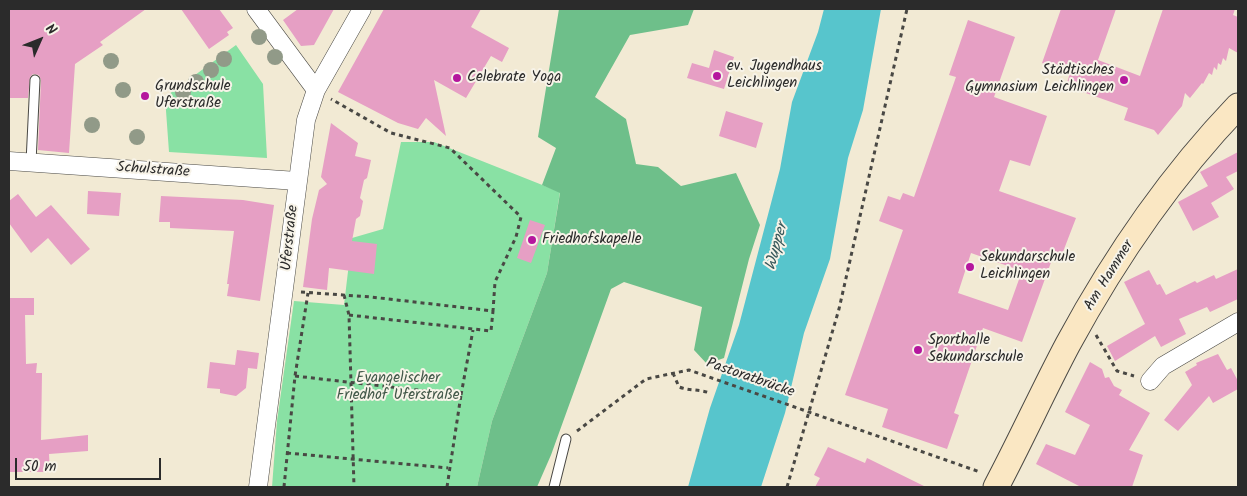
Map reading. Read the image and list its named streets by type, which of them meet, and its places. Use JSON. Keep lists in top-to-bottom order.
{
  "streets": {
    "main road": ["Am Hammer"],
    "street": ["Schulstraße", "Uferstraße"],
    "path": ["Pastoratbrücke"]
  },
  "crossings": [
    ["Schulstraße", "Uferstraße"],
    ["Am Hammer", "Pastoratbrücke"]
  ],
  "water": ["Wupper"],
  "parks": ["Evangelischer Friedhof Uferstraße"],
  "places": [
    "ev. Jugendhaus Leichlingen",
    "Celebrate Yoga",
    "Städtisches Gymnasium Leichlingen",
    "Grundschule Uferstraße",
    "Friedhofskapelle",
    "Sekundarschule Leichlingen",
    "Sporthalle Sekundarschule"
  ],
  "scale_bar": "50 m",
  "north": "top right"
}
